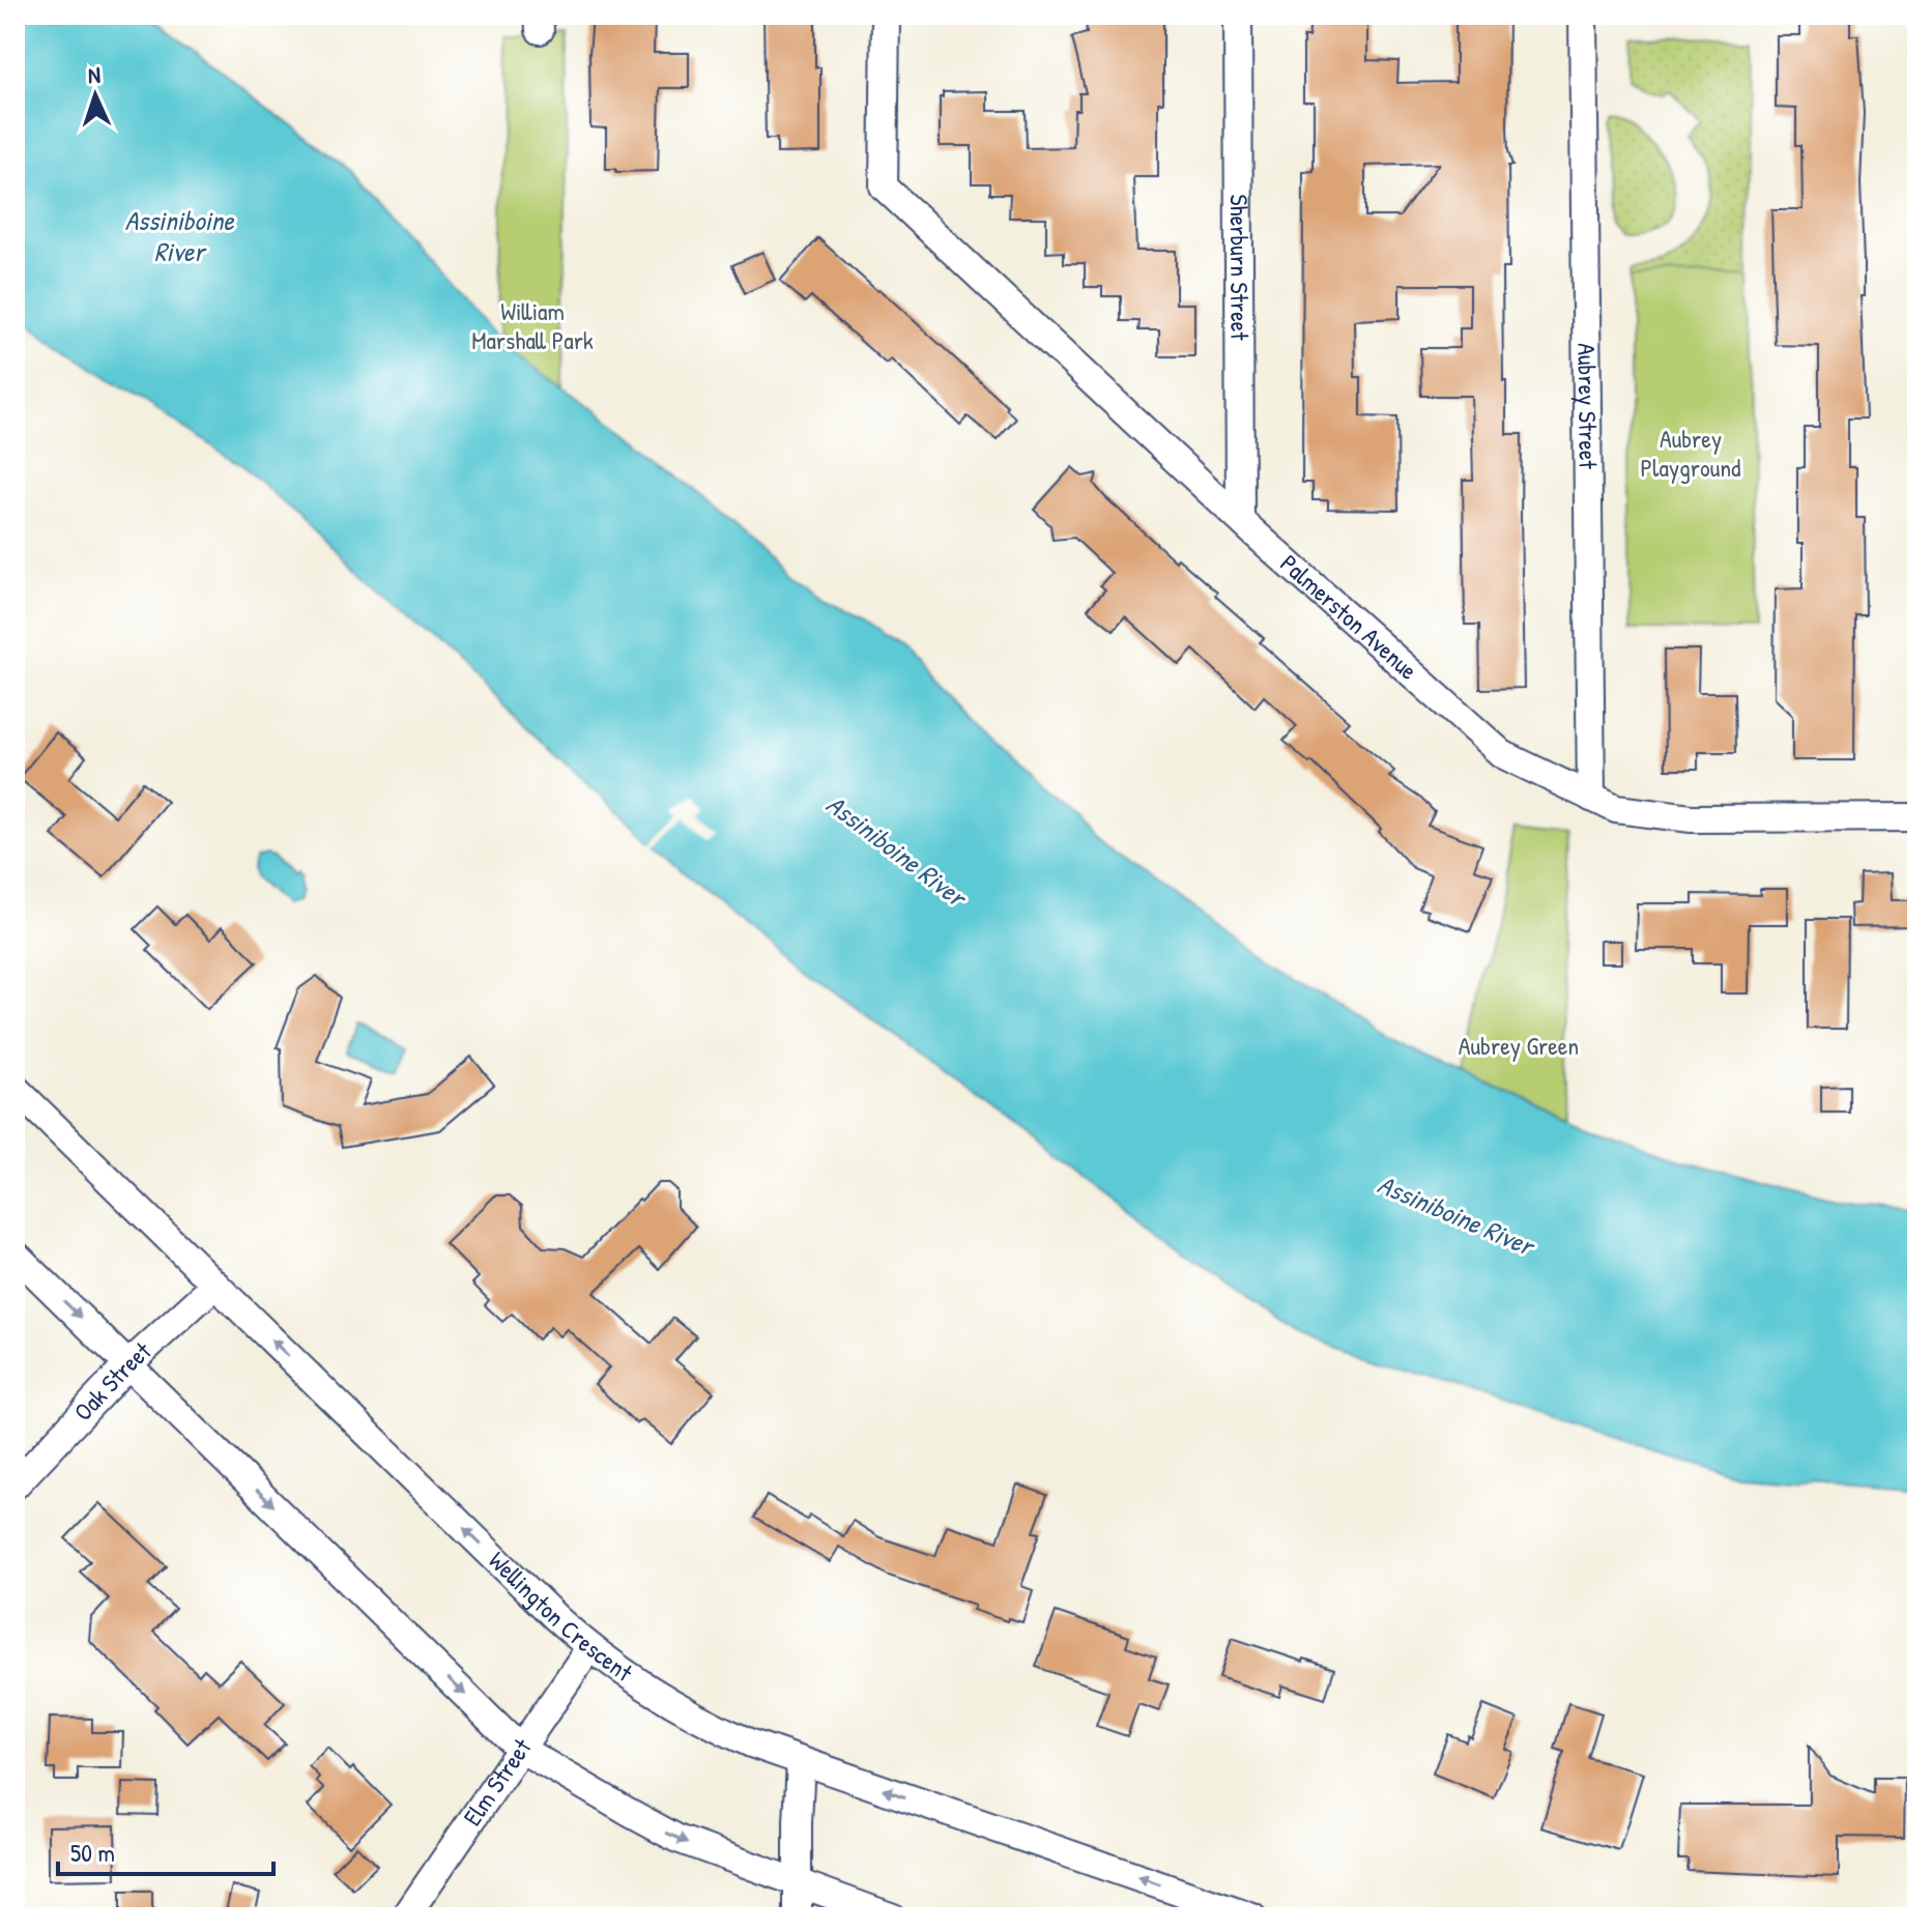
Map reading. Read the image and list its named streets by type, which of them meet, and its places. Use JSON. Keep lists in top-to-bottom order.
{
  "streets": {
    "street": [
      "Sherburn Street",
      "Aubrey Street",
      "Palmerston Avenue",
      "Oak Street",
      "Wellington Crescent",
      "Elm Street"
    ]
  },
  "crossings": [
    ["Sherburn Street", "Palmerston Avenue"],
    ["Aubrey Street", "Palmerston Avenue"],
    ["Oak Street", "Wellington Crescent"],
    ["Wellington Crescent", "Elm Street"]
  ],
  "water": ["Assiniboine River"],
  "parks": ["William Marshall Park", "Aubrey Playground", "Aubrey Green"],
  "scale_bar": "50 m",
  "north": "top"
}
